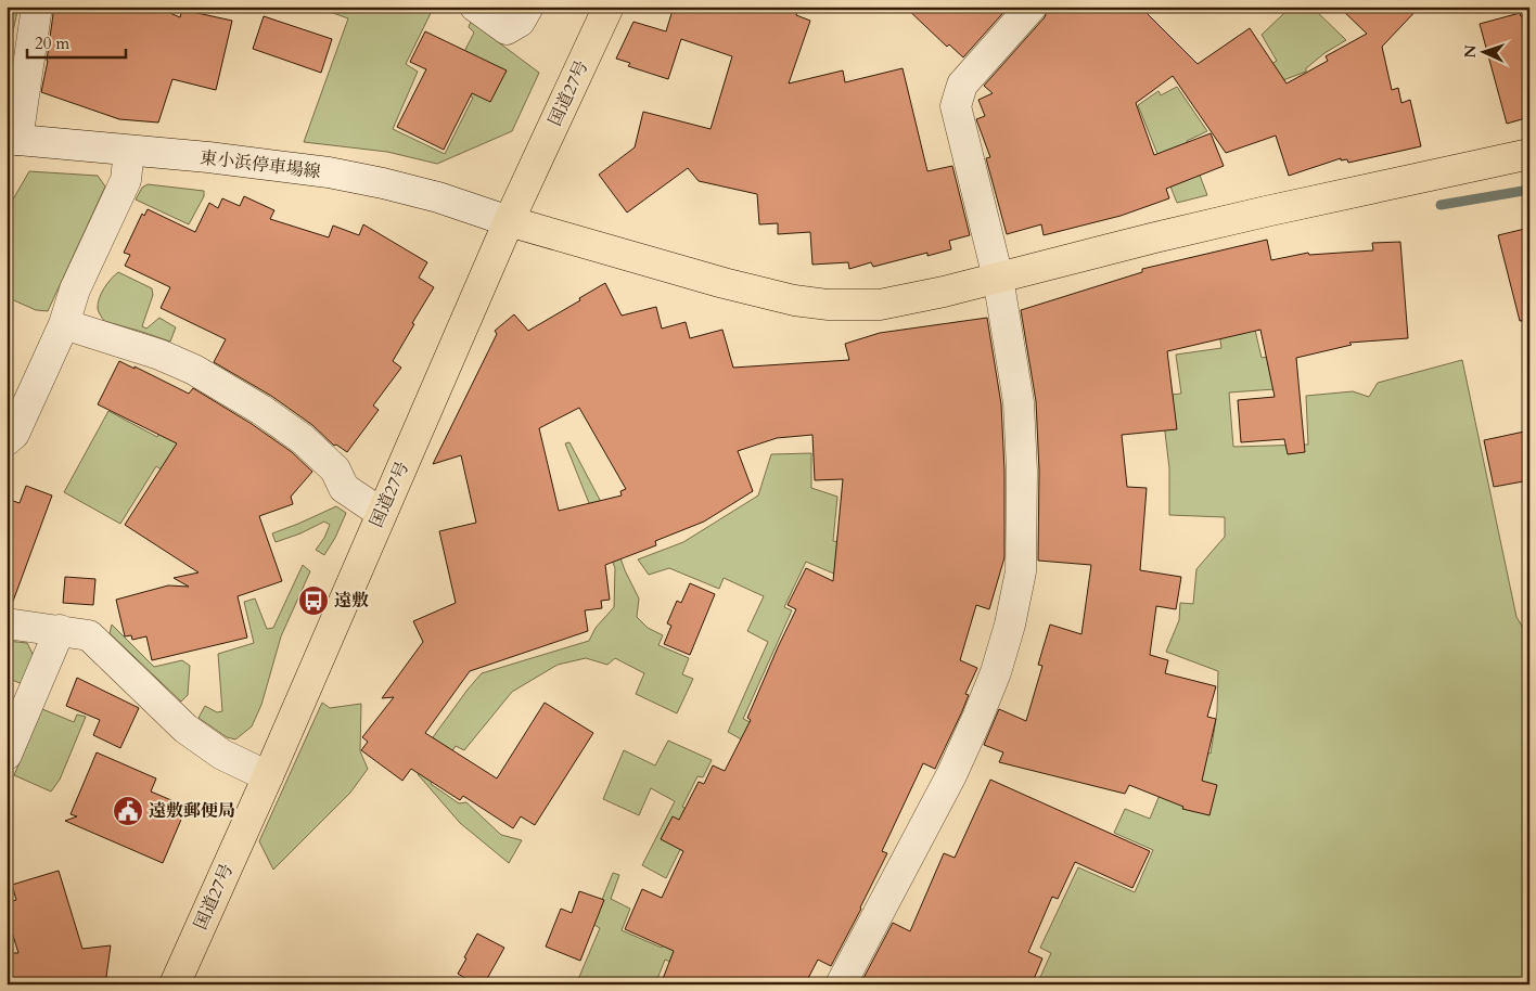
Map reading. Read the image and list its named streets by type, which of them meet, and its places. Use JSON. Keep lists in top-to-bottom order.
{
  "streets": {
    "main road": ["国道27号"],
    "street": ["東小浜停車場線"]
  },
  "crossings": [
    ["国道27号", "東小浜停車場線"]
  ],
  "places": {
    "bus stop": ["遠敷"],
    "public building": ["遠敷郵便局"]
  },
  "scale_bar": "20 m",
  "north": "left"
}
